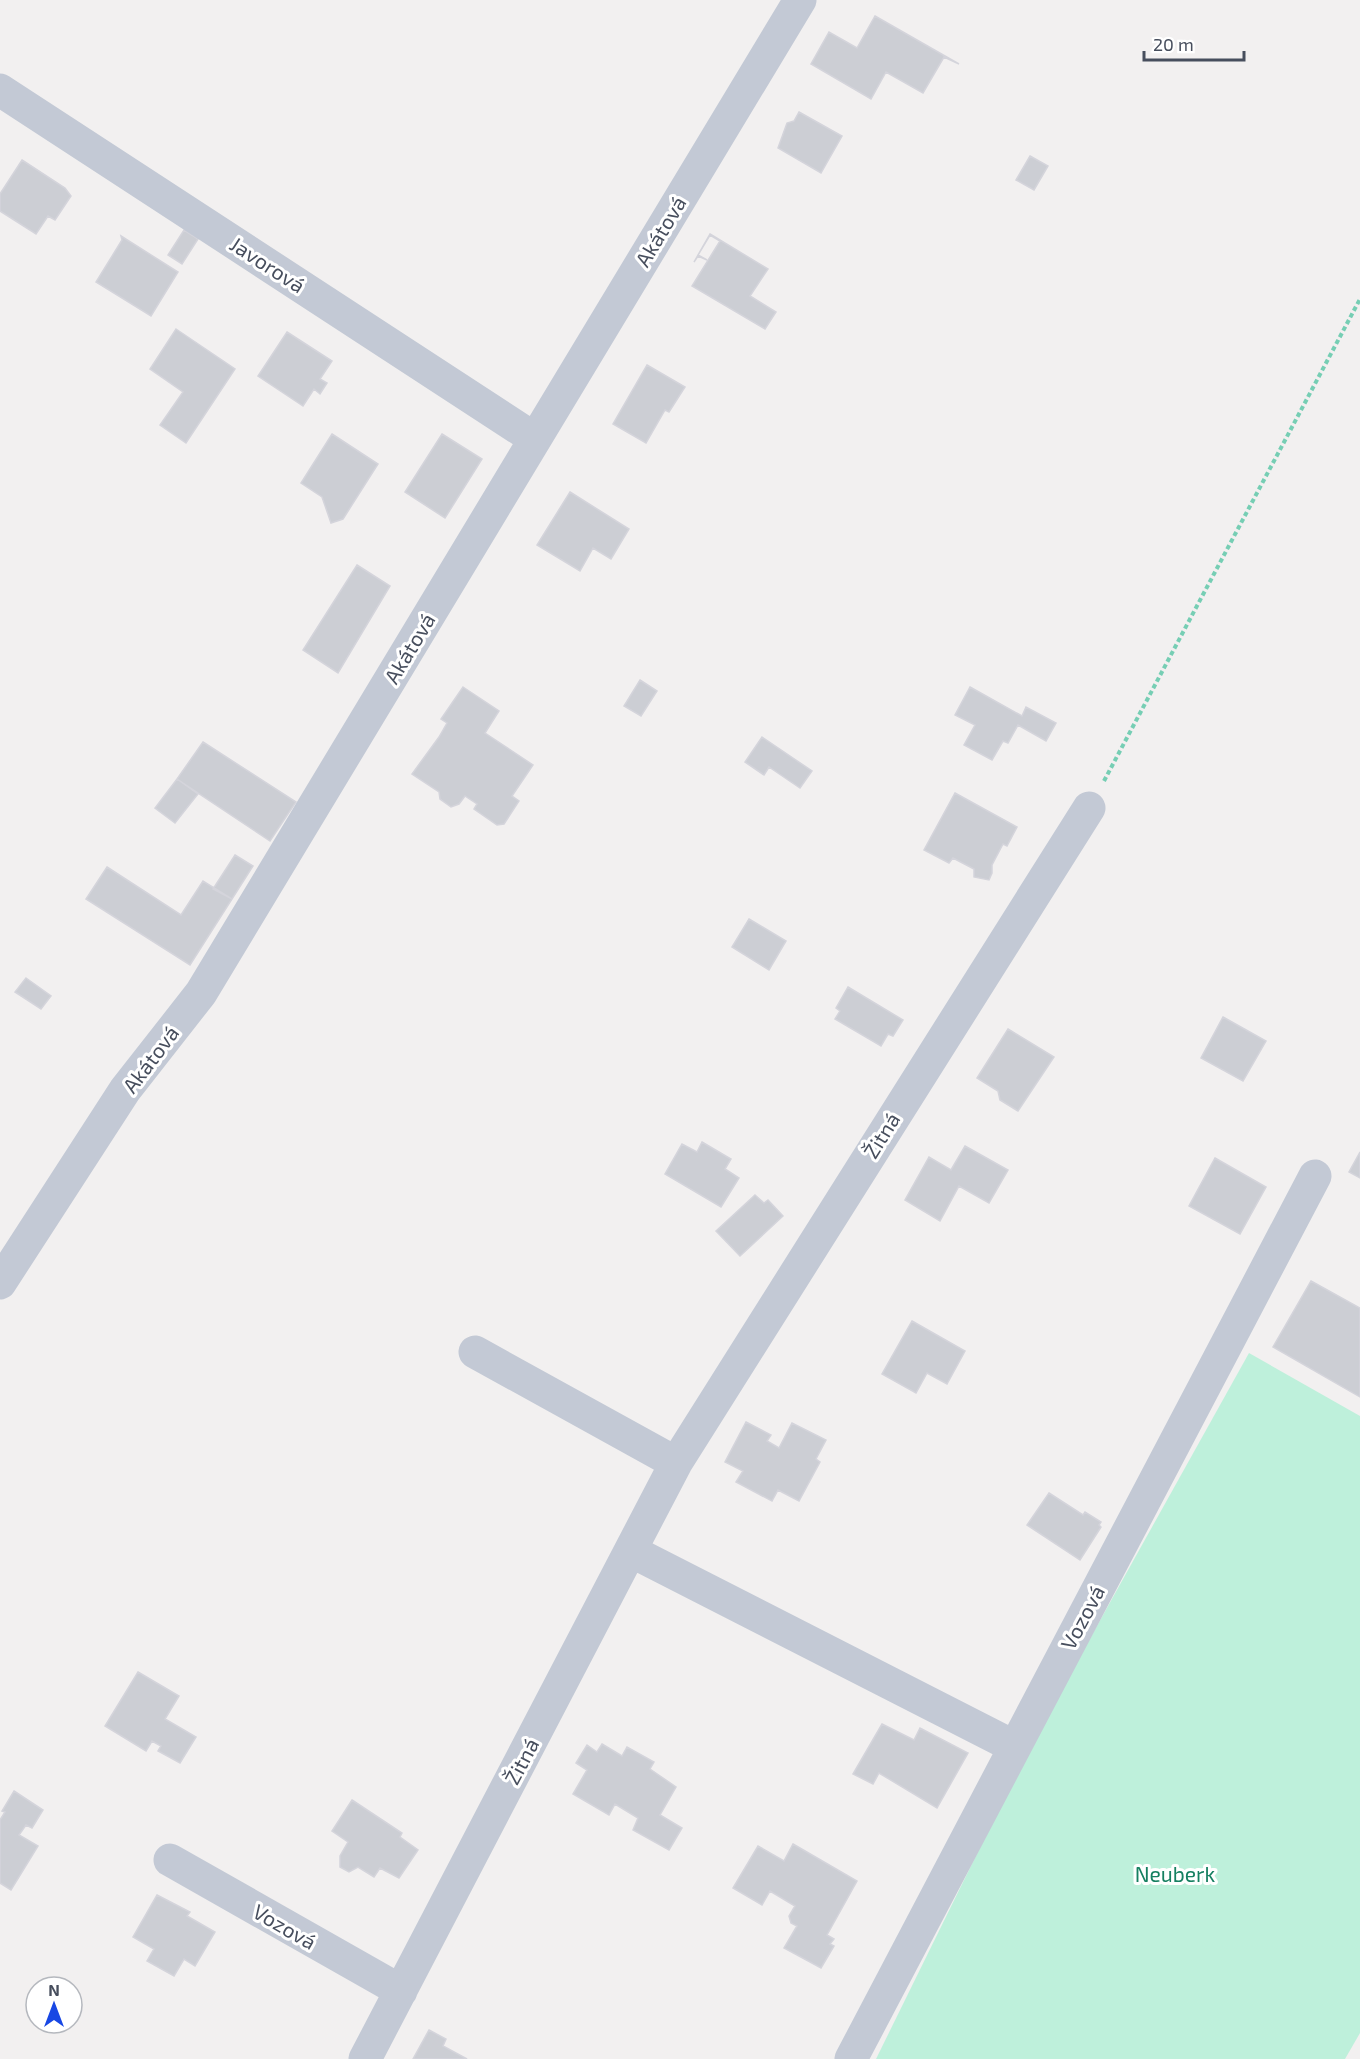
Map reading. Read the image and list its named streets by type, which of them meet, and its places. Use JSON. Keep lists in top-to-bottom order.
{
  "streets": {
    "street": [
      "Akátová",
      "Javorová",
      "Žitná",
      "Vozová"
    ]
  },
  "crossings": [
    ["Akátová", "Javorová"],
    ["Žitná", "Vozová"]
  ],
  "parks": ["Neuberk"],
  "scale_bar": "20 m",
  "north": "top"
}
